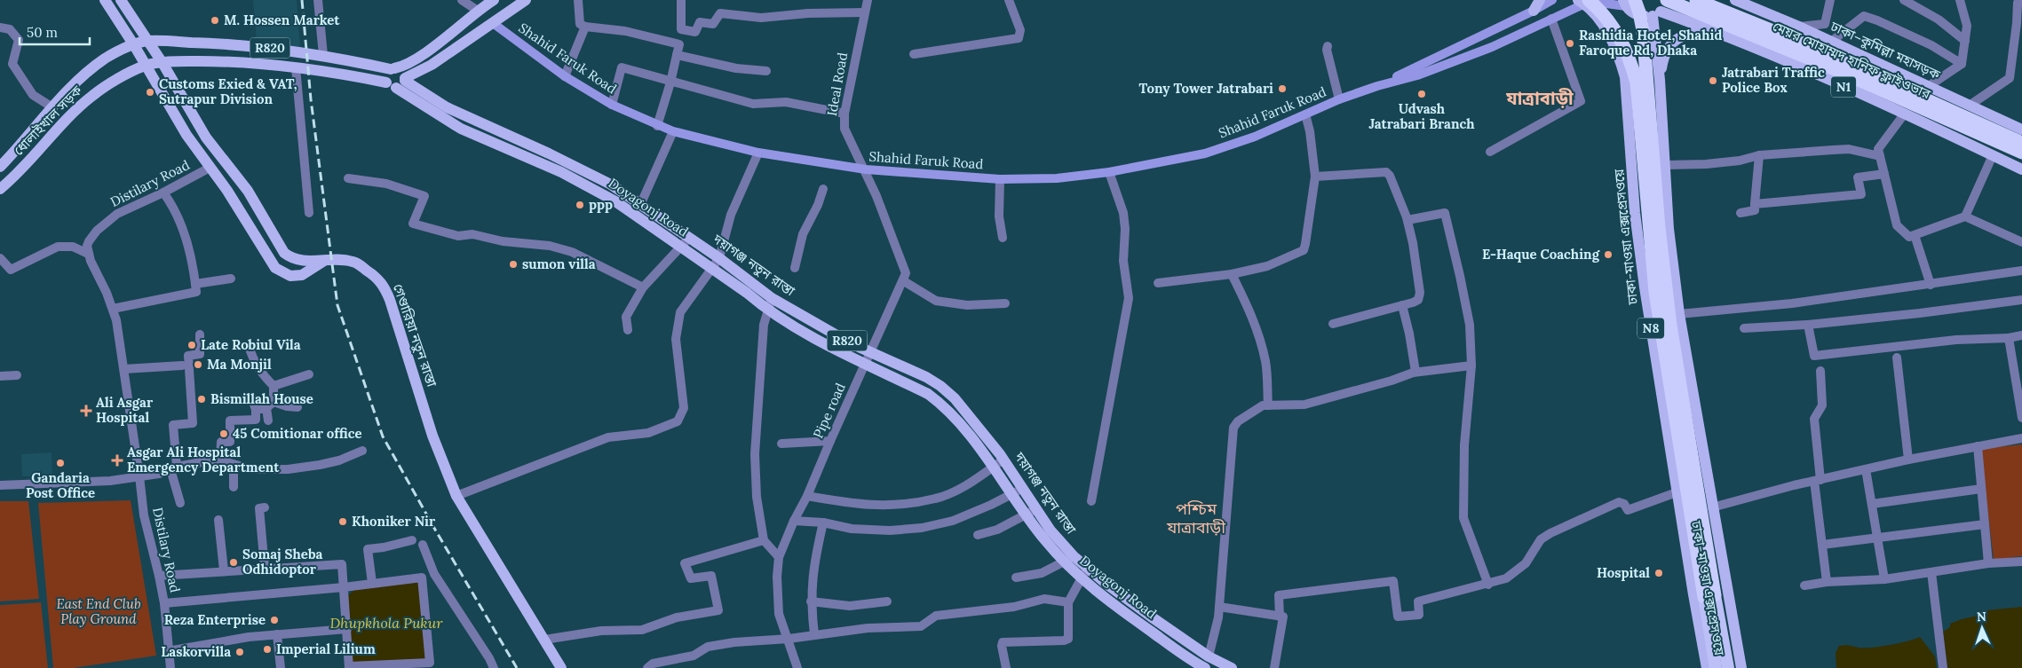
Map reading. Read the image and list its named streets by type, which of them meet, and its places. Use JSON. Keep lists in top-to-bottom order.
{
  "streets": {
    "highway": ["মেয়র মোহাম্মদ হানিফ ফ্লাইওভার", "N1"],
    "main road": [
      "R820",
      "ঢাকা–কুমিল্লা মহাসড়ক",
      "Shahid Faruk Road",
      "ধোলাইখাল সড়ক",
      "Doyagonj Road",
      "ঢাকা-মাওয়া এক্সপ্রেসওয়ে",
      "দয়াগঞ্জ নতুন রাস্তা",
      "N8",
      "গেণ্ডারিয়া নতুন রাস্তা"
    ],
    "street": ["Ideal Road", "Distilary Road", "Pipe road"]
  },
  "crossings": [
    ["R820", "ধোলাইখাল সড়ক"],
    ["R820", "Doyagonj Road"],
    ["R820", "দয়াগঞ্জ নতুন রাস্তা"],
    ["R820", "গেণ্ডারিয়া নতুন রাস্তা"],
    ["Shahid Faruk Road", "Ideal Road"],
    ["Shahid Faruk Road", "ঢাকা-মাওয়া এক্সপ্রেসওয়ে"],
    ["Shahid Faruk Road", "Pipe road"],
    ["মেয়র মোহাম্মদ হানিফ ফ্লাইওভার", "N1"],
    ["মেয়র মোহাম্মদ হানিফ ফ্লাইওভার", "ঢাকা-মাওয়া এক্সপ্রেসওয়ে"],
    ["Ideal Road", "Pipe road"],
    ["N1", "ঢাকা-মাওয়া এক্সপ্রেসওয়ে"],
    ["Doyagonj Road", "দয়াগঞ্জ নতুন রাস্তা"],
    ["Doyagonj Road", "Pipe road"],
    ["দয়াগঞ্জ নতুন রাস্তা", "Pipe road"]
  ],
  "districts": ["যাত্রাবাড়ী", "পশ্চিম যাত্রাবাড়ী"],
  "water": ["Dhupkhola Pukur"],
  "parks": ["East End Club Play Ground"],
  "places": {
    "other": [
      "M. Hossen Market",
      "Rashidia Hotel, Shahid Faroque Rd, Dhaka",
      "Jatrabari Traffic Police Box",
      "Tony Tower Jatrabari",
      "Customs Exied & VAT, Sutrapur Division",
      "Udvash Jatrabari Branch",
      "ppp",
      "E-Haque Coaching",
      "sumon villa",
      "Late Robiul Vila",
      "Ma Monjil",
      "Bismillah House",
      "45 Comitionar office",
      "Gandaria Post Office",
      "Khoniker Nir",
      "Somaj Sheba Odhidoptor",
      "Hospital",
      "Reza Enterprise",
      "Imperial Lilium",
      "Laskorvilla"
    ],
    "health": ["Ali Asgar Hospital", "Asgar Ali Hospital Emergency Department"]
  },
  "scale_bar": "50 m",
  "north": "top"
}
